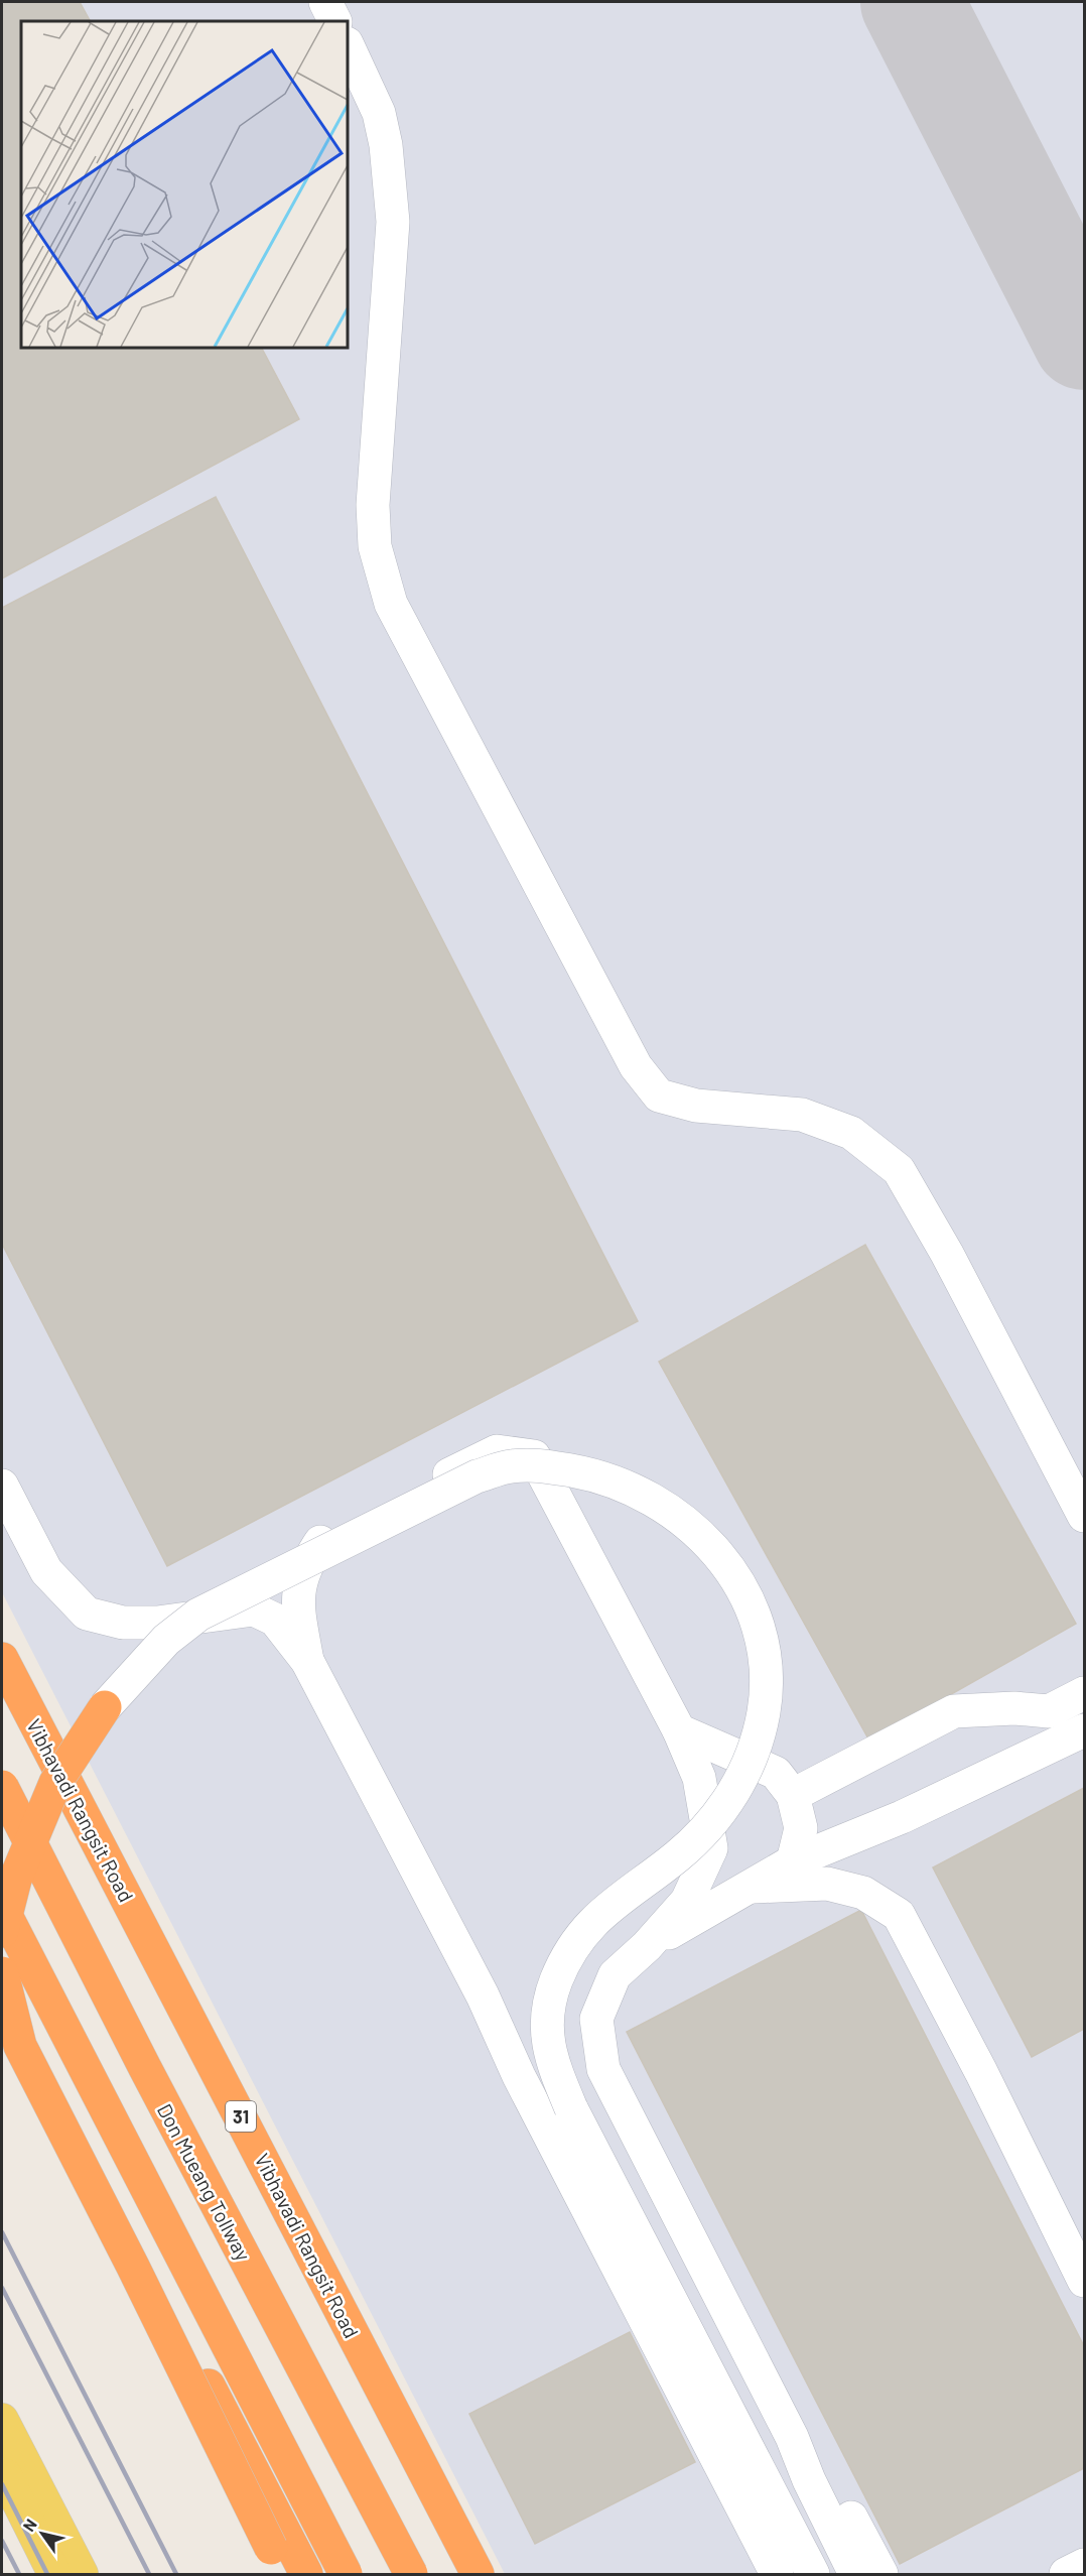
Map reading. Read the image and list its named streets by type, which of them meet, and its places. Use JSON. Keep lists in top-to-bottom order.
{
  "streets": {
    "highway": ["Vibhavadi Rangsit Road", "31", "Don Mueang Tollway"]
  },
  "north": "top left"
}
